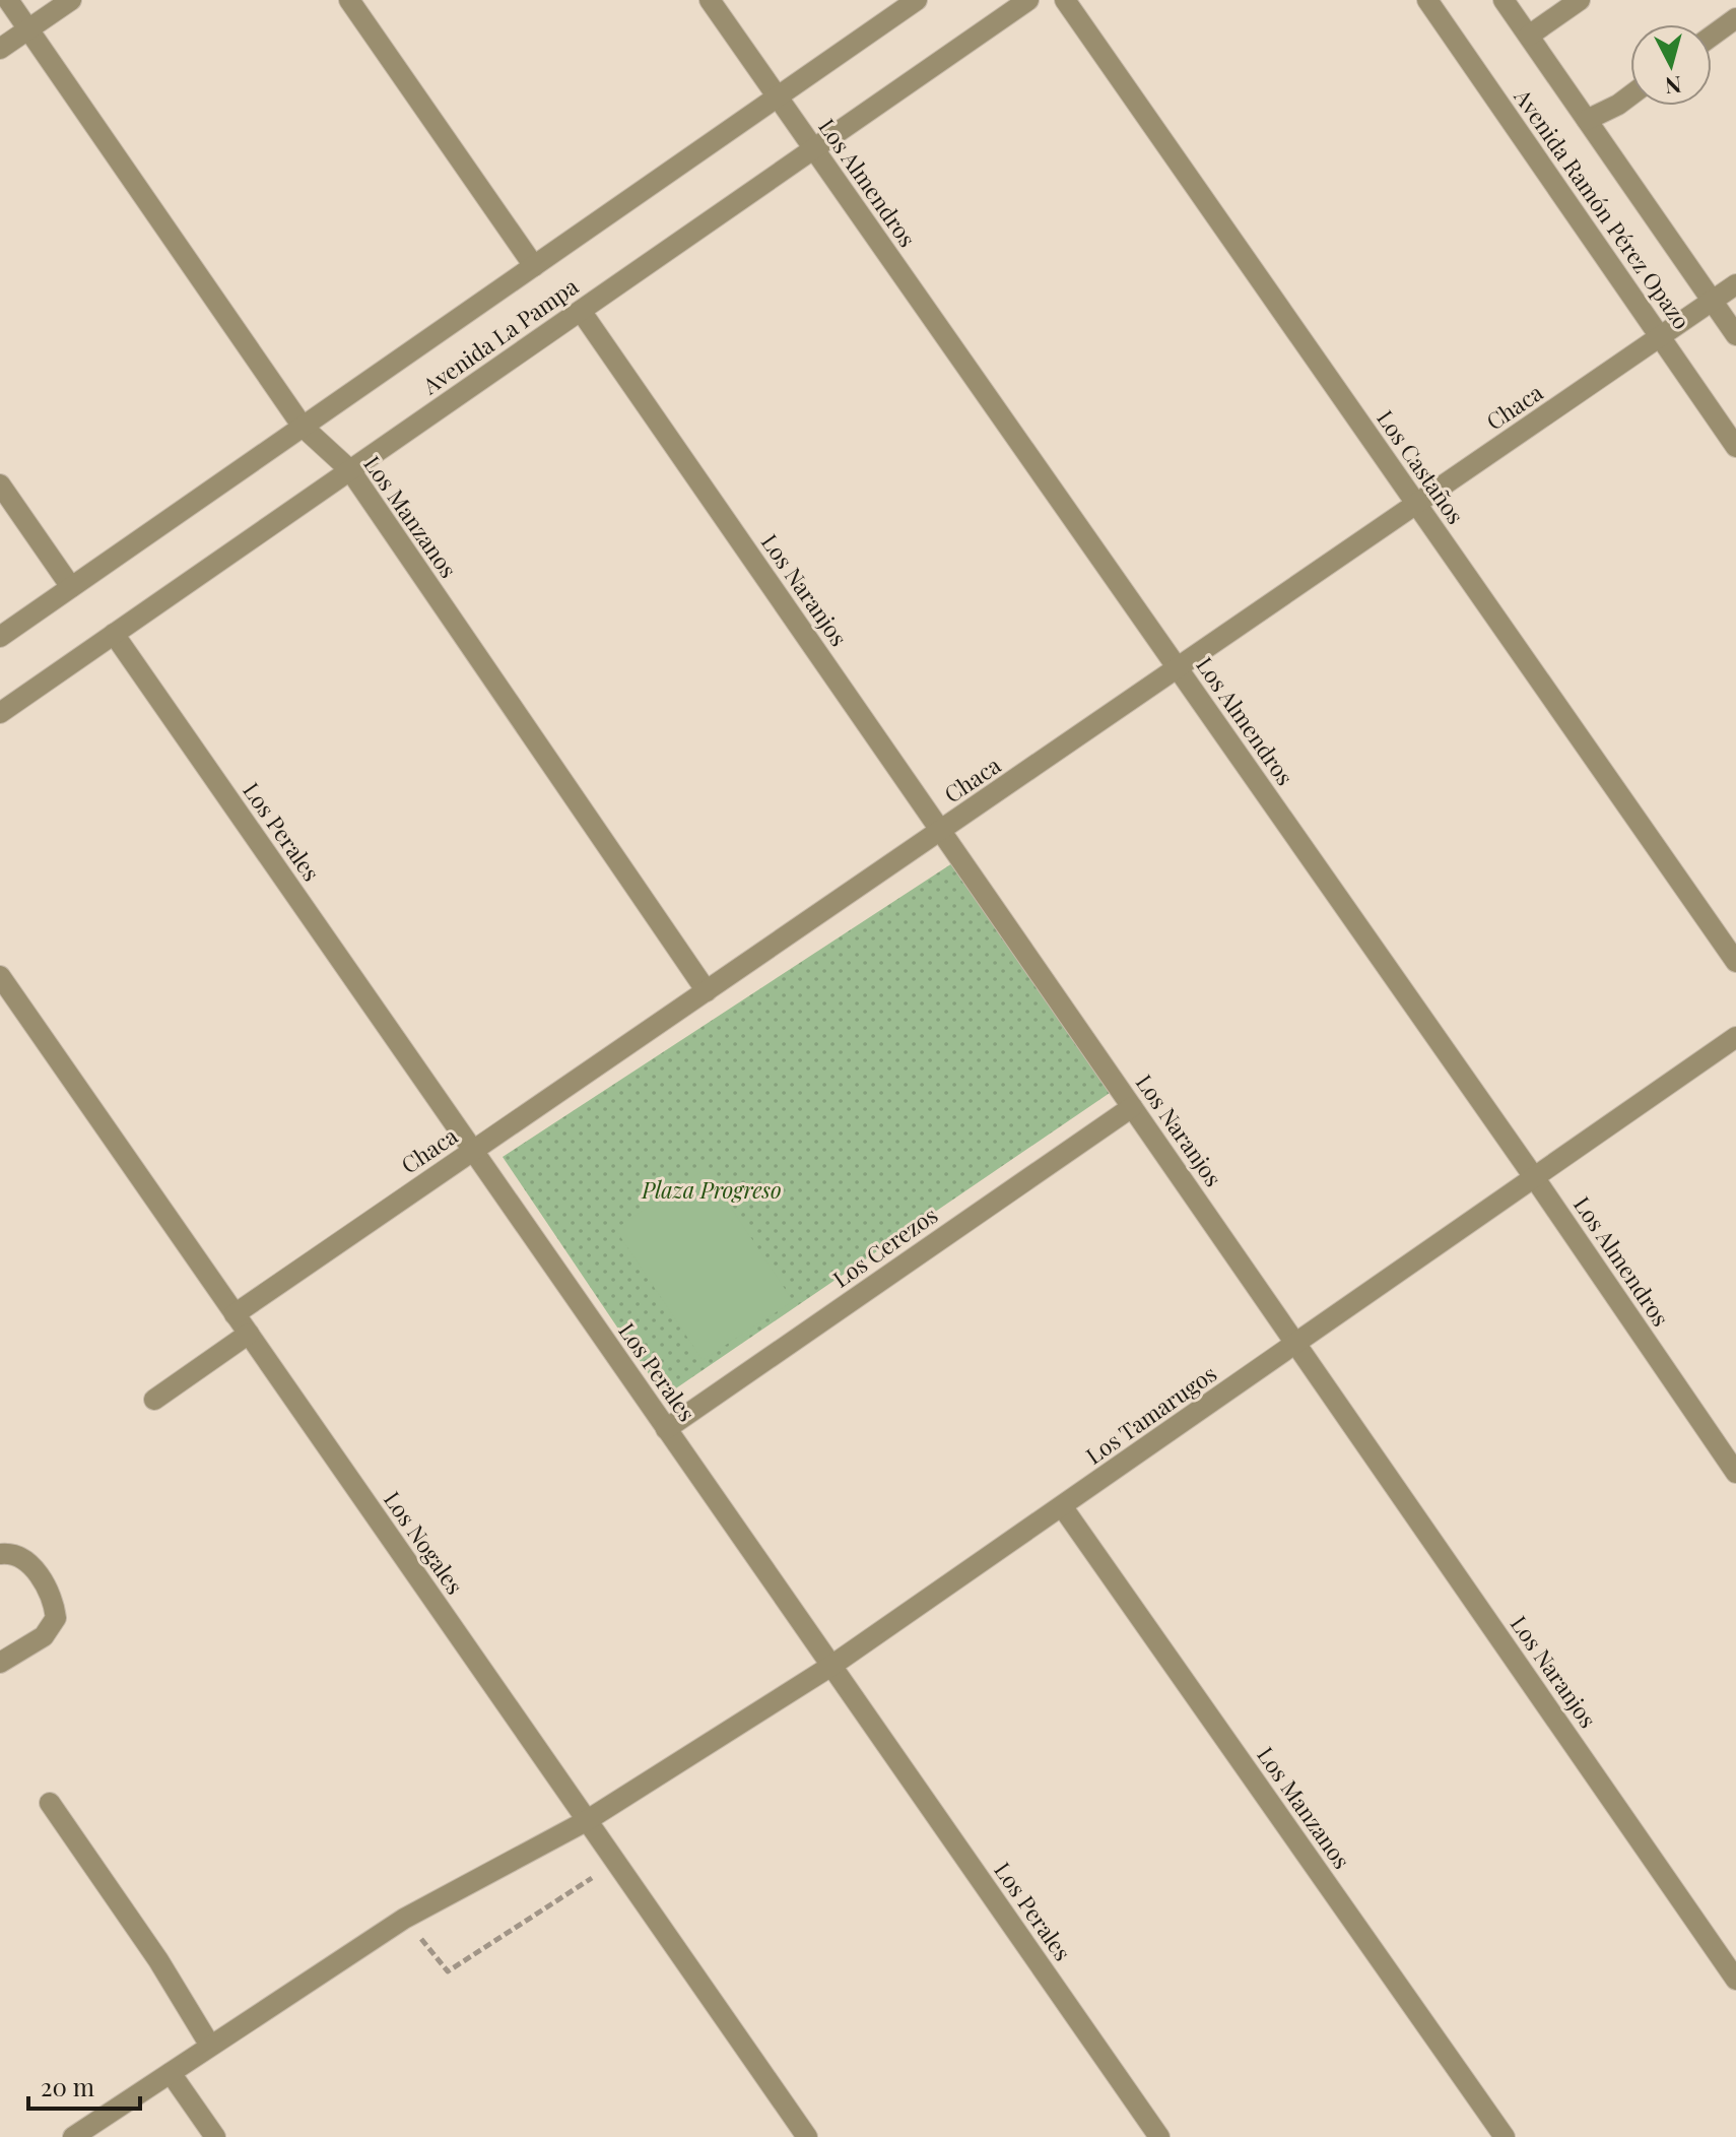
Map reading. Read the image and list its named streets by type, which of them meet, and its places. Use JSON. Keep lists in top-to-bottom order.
{
  "streets": {
    "street": [
      "Los Almendros",
      "Avenida Ramón Pérez Opazo",
      "Avenida La Pampa",
      "Chaca",
      "Los Castaños",
      "Los Manzanos",
      "Los Naranjos",
      "Los Perales",
      "Los Cerezos",
      "Los Tamarugos",
      "Los Nogales"
    ]
  },
  "crossings": [
    ["Los Almendros", "Avenida La Pampa"],
    ["Los Almendros", "Chaca"],
    ["Los Almendros", "Los Tamarugos"],
    ["Avenida Ramón Pérez Opazo", "Chaca"],
    ["Avenida La Pampa", "Los Manzanos"],
    ["Avenida La Pampa", "Los Naranjos"],
    ["Avenida La Pampa", "Los Perales"],
    ["Chaca", "Los Castaños"],
    ["Chaca", "Los Manzanos"],
    ["Chaca", "Los Naranjos"],
    ["Chaca", "Los Perales"],
    ["Chaca", "Los Nogales"],
    ["Los Manzanos", "Los Tamarugos"],
    ["Los Naranjos", "Los Cerezos"],
    ["Los Naranjos", "Los Tamarugos"],
    ["Los Perales", "Los Cerezos"],
    ["Los Perales", "Los Tamarugos"],
    ["Los Tamarugos", "Los Nogales"]
  ],
  "parks": ["Plaza Progreso"],
  "scale_bar": "20 m",
  "north": "bottom"
}
